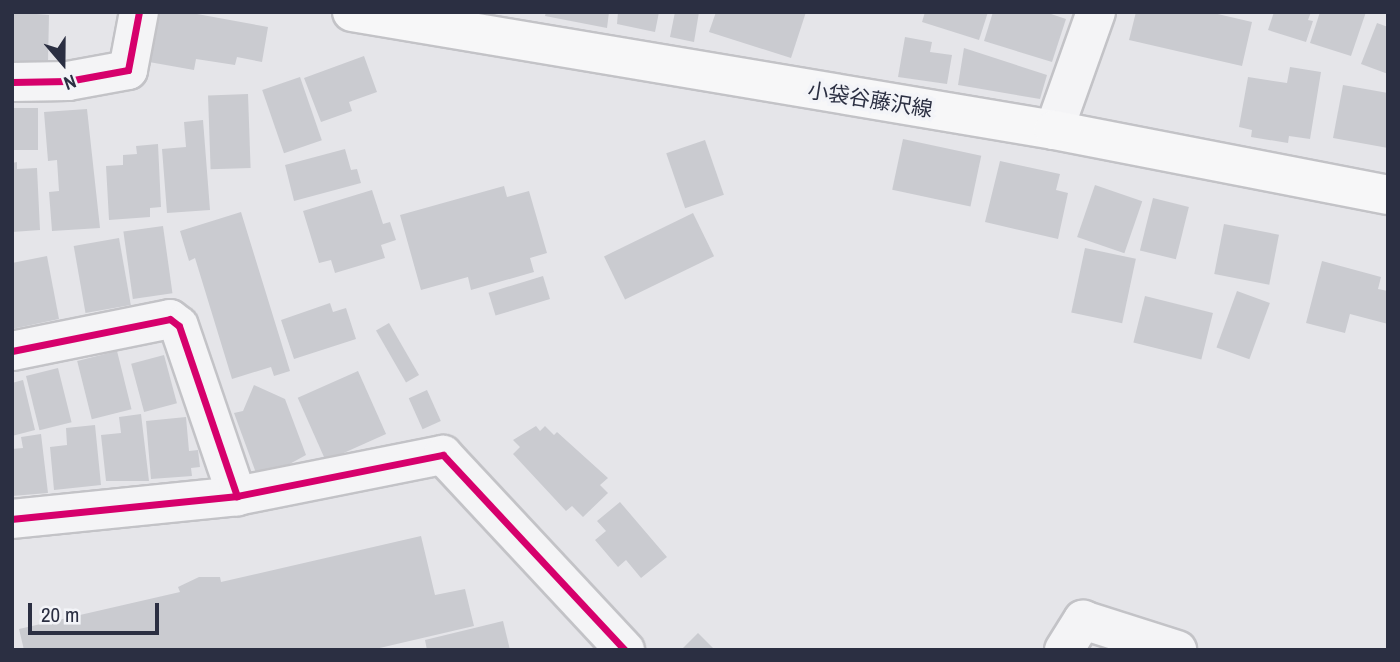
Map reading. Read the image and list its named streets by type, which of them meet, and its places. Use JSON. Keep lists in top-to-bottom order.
{
  "streets": {
    "main road": ["小袋谷藤沢線"]
  },
  "scale_bar": "20 m",
  "north": "bottom"
}
